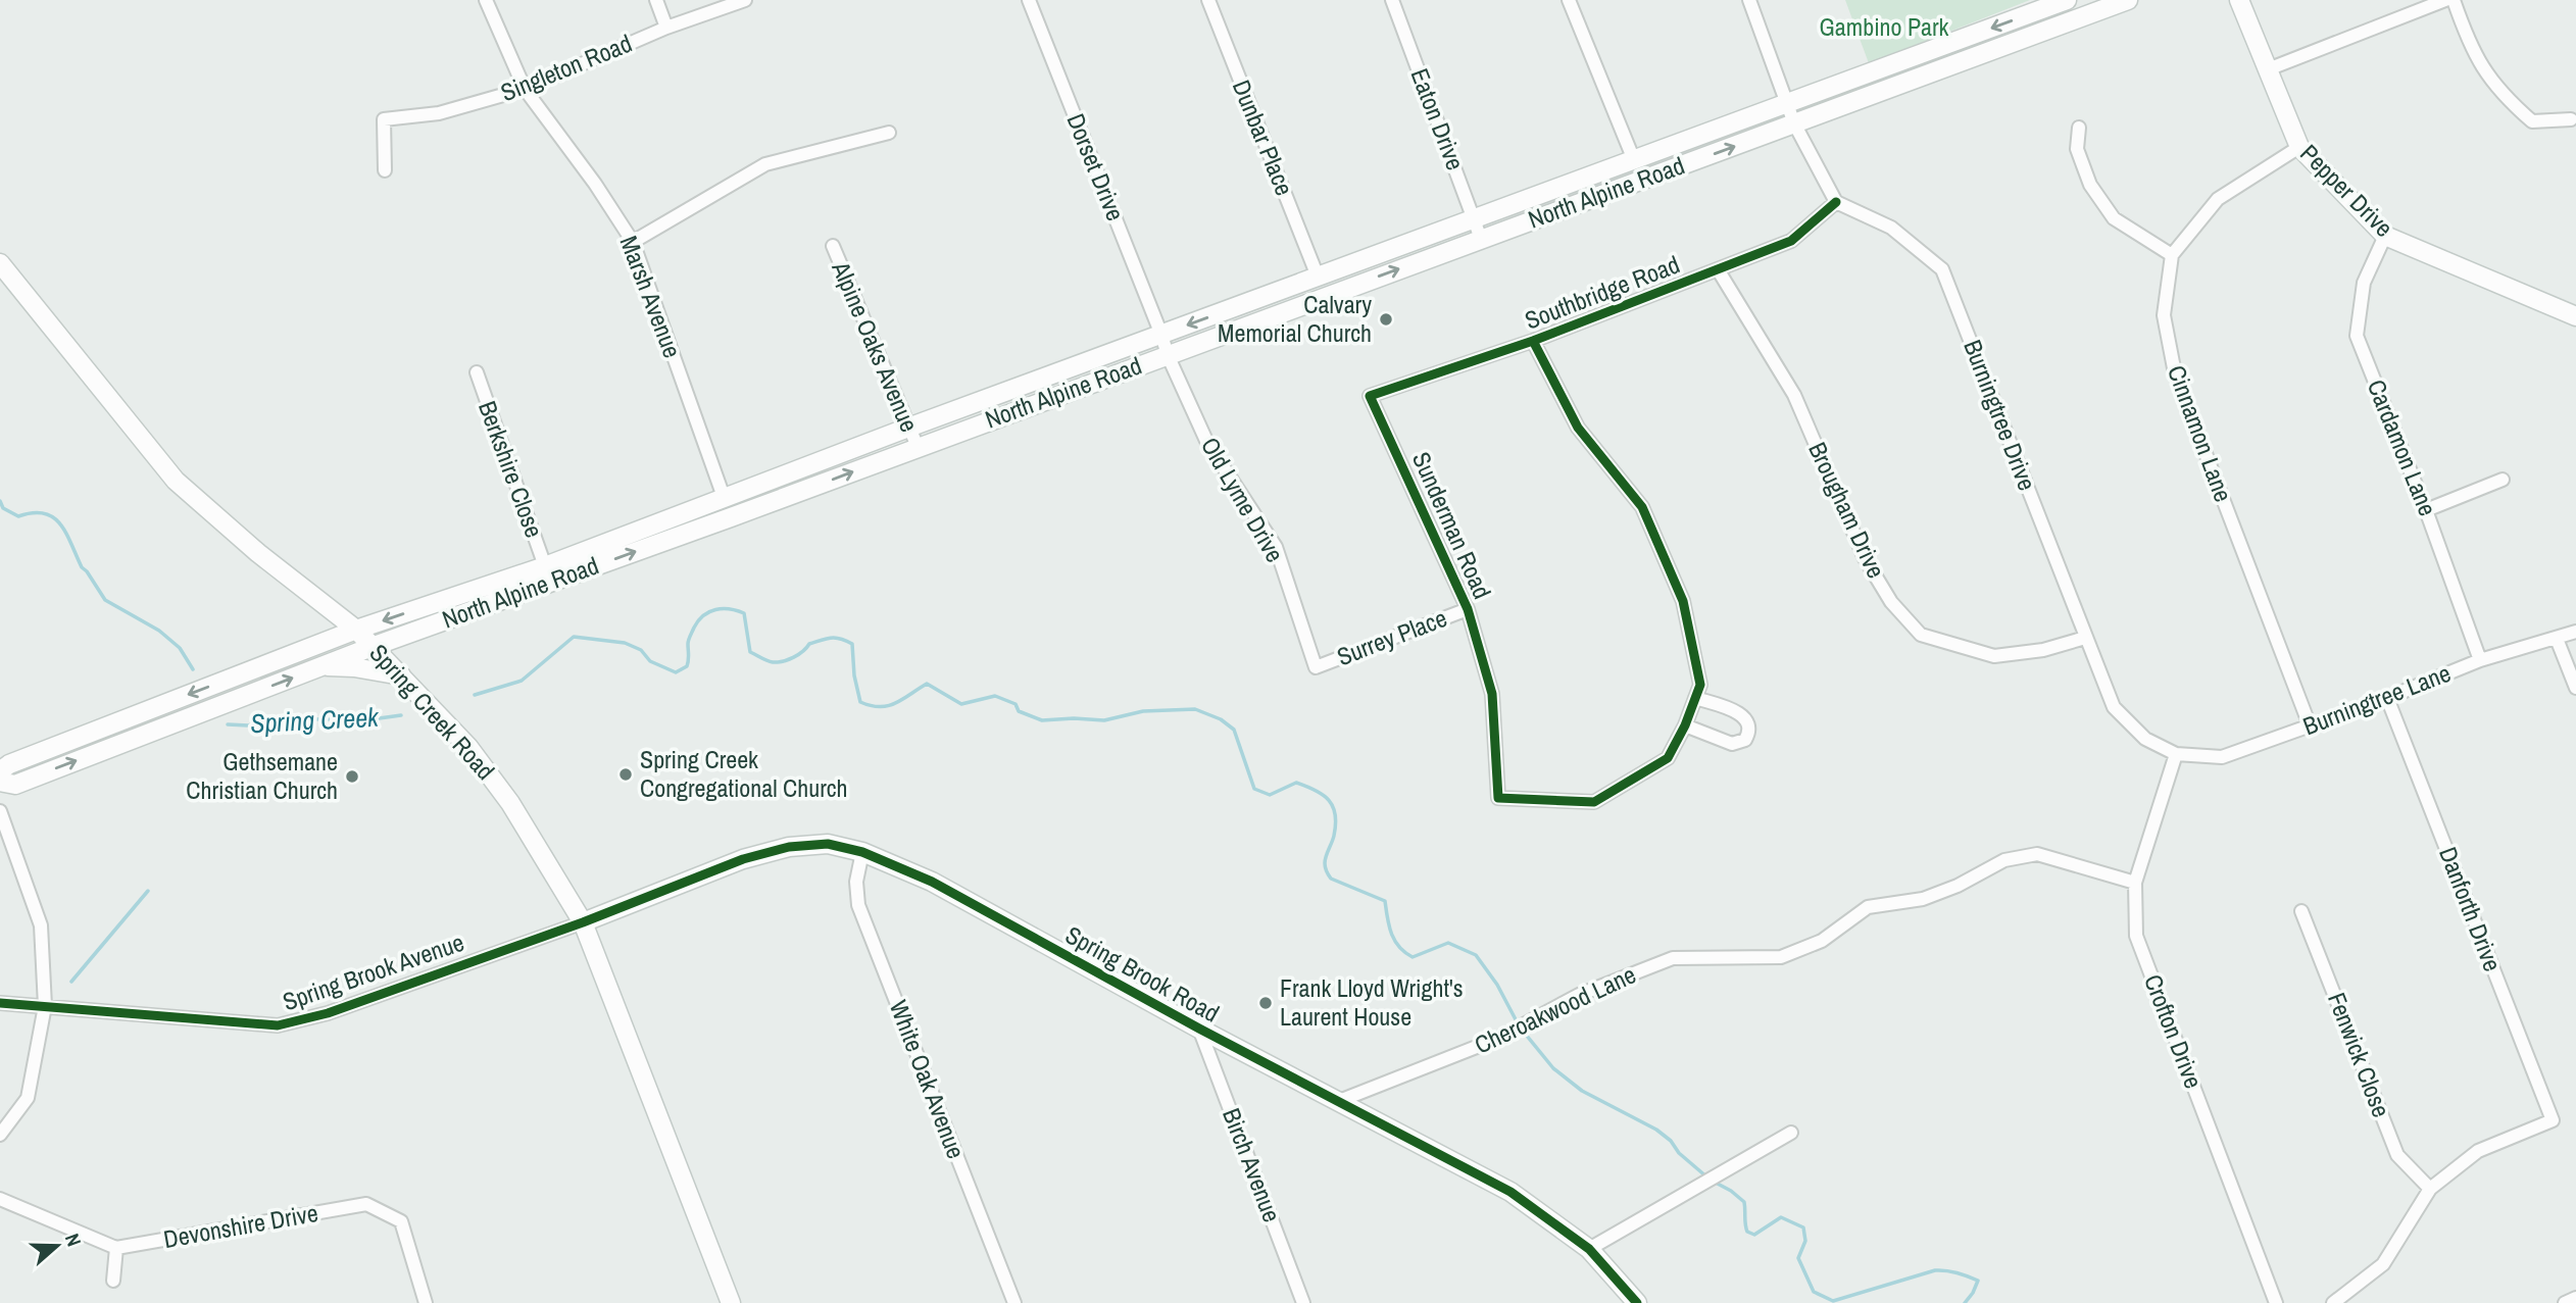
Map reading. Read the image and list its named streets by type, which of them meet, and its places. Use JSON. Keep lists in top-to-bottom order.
{
  "streets": {
    "main road": [
      "Pepper Drive",
      "North Alpine Road",
      "Spring Creek Road",
      "Spring Brook Road"
    ],
    "street": [
      "Singleton Road",
      "Eaton Drive",
      "Dunbar Place",
      "Dorset Drive",
      "Southbridge Road",
      "Marsh Avenue",
      "Alpine Oaks Avenue",
      "Burningtree Drive",
      "Cinnamon Lane",
      "Cardamon Lane",
      "Berkshire Close",
      "Old Lyme Drive",
      "Brougham Drive",
      "Sunderman Road",
      "Surrey Place",
      "Burningtree Lane",
      "Danforth Drive",
      "Spring Brook Avenue",
      "Cheroakwood Lane",
      "Crofton Drive",
      "Fenwick Close",
      "White Oak Avenue",
      "Birch Avenue",
      "Devonshire Drive"
    ]
  },
  "crossings": [
    ["Singleton Road", "Marsh Avenue"],
    ["Eaton Drive", "North Alpine Road"],
    ["Dunbar Place", "North Alpine Road"],
    ["Dorset Drive", "North Alpine Road"],
    ["Dorset Drive", "Old Lyme Drive"],
    ["Pepper Drive", "Cardamon Lane"],
    ["North Alpine Road", "Marsh Avenue"],
    ["North Alpine Road", "Alpine Oaks Avenue"],
    ["North Alpine Road", "Berkshire Close"],
    ["North Alpine Road", "Old Lyme Drive"],
    ["North Alpine Road", "Spring Creek Road"],
    ["Southbridge Road", "Burningtree Drive"],
    ["Southbridge Road", "Brougham Drive"],
    ["Southbridge Road", "Sunderman Road"],
    ["Burningtree Drive", "Brougham Drive"],
    ["Burningtree Drive", "Burningtree Lane"],
    ["Burningtree Drive", "Crofton Drive"],
    ["Cinnamon Lane", "Burningtree Lane"],
    ["Cardamon Lane", "Burningtree Lane"],
    ["Old Lyme Drive", "Surrey Place"],
    ["Sunderman Road", "Surrey Place"],
    ["Burningtree Lane", "Danforth Drive"],
    ["Burningtree Lane", "Crofton Drive"],
    ["Spring Creek Road", "Spring Brook Avenue"],
    ["Spring Creek Road", "Spring Brook Road"],
    ["Danforth Drive", "Fenwick Close"],
    ["Spring Brook Avenue", "Spring Brook Road"],
    ["Spring Brook Road", "Cheroakwood Lane"],
    ["Spring Brook Road", "White Oak Avenue"],
    ["Spring Brook Road", "Birch Avenue"],
    ["Cheroakwood Lane", "Crofton Drive"]
  ],
  "water": ["Spring Creek"],
  "parks": ["Gambino Park"],
  "places": [
    "Calvary Memorial Church",
    "Spring Creek Congregational Church",
    "Gethsemane Christian Church",
    "Frank Lloyd Wright's Laurent House"
  ],
  "north": "right"
}
